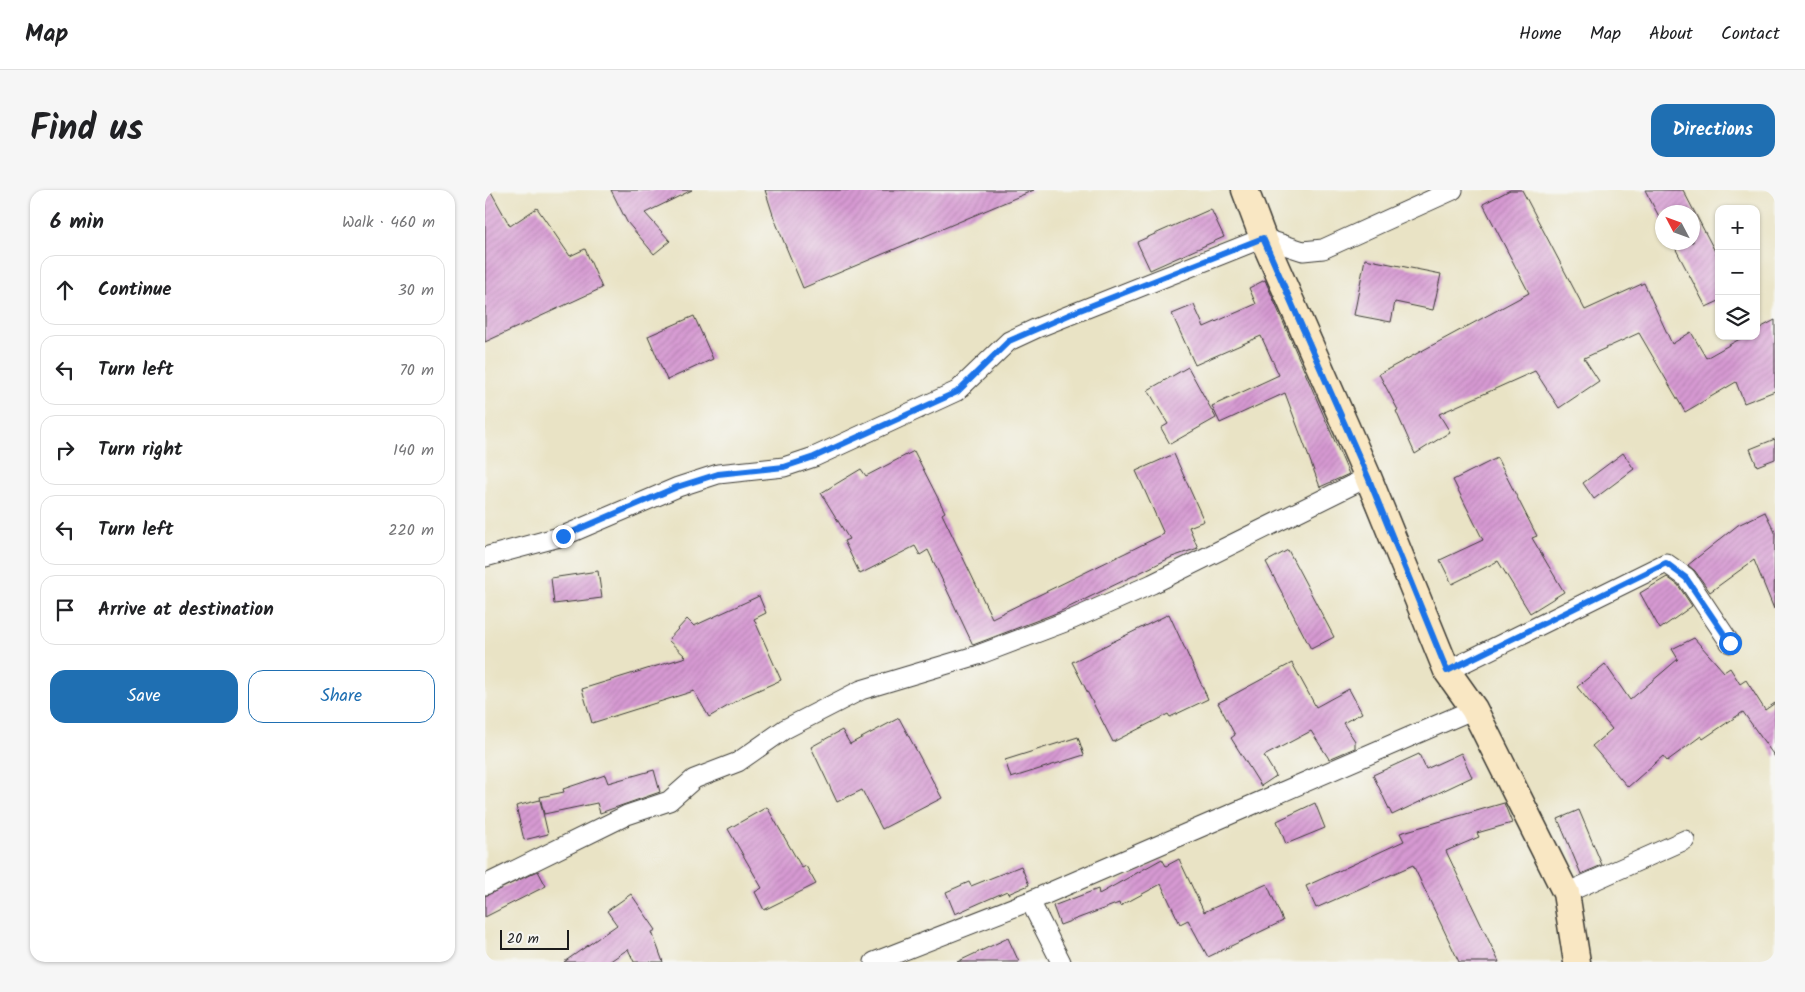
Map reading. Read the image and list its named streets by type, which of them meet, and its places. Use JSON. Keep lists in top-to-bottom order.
{
  "scale_bar": "20 m",
  "north": "top left",
  "page": {
    "header": "Map",
    "nav": [
      "Home",
      "Map",
      "About",
      "Contact"
    ],
    "title": "Find us",
    "buttons": [
      "Directions",
      ["Save", "Share"]
    ],
    "heading": ["6 min", "Walk · 460 m"],
    "map_buttons": ["+", "−"],
    "list": [
      ["Continue", "30 m"],
      ["Turn left", "70 m"],
      ["Turn right", "140 m"],
      ["Turn left", "220 m"],
      "Arrive at destination"
    ],
    "scale": "20 m"
  }
}
